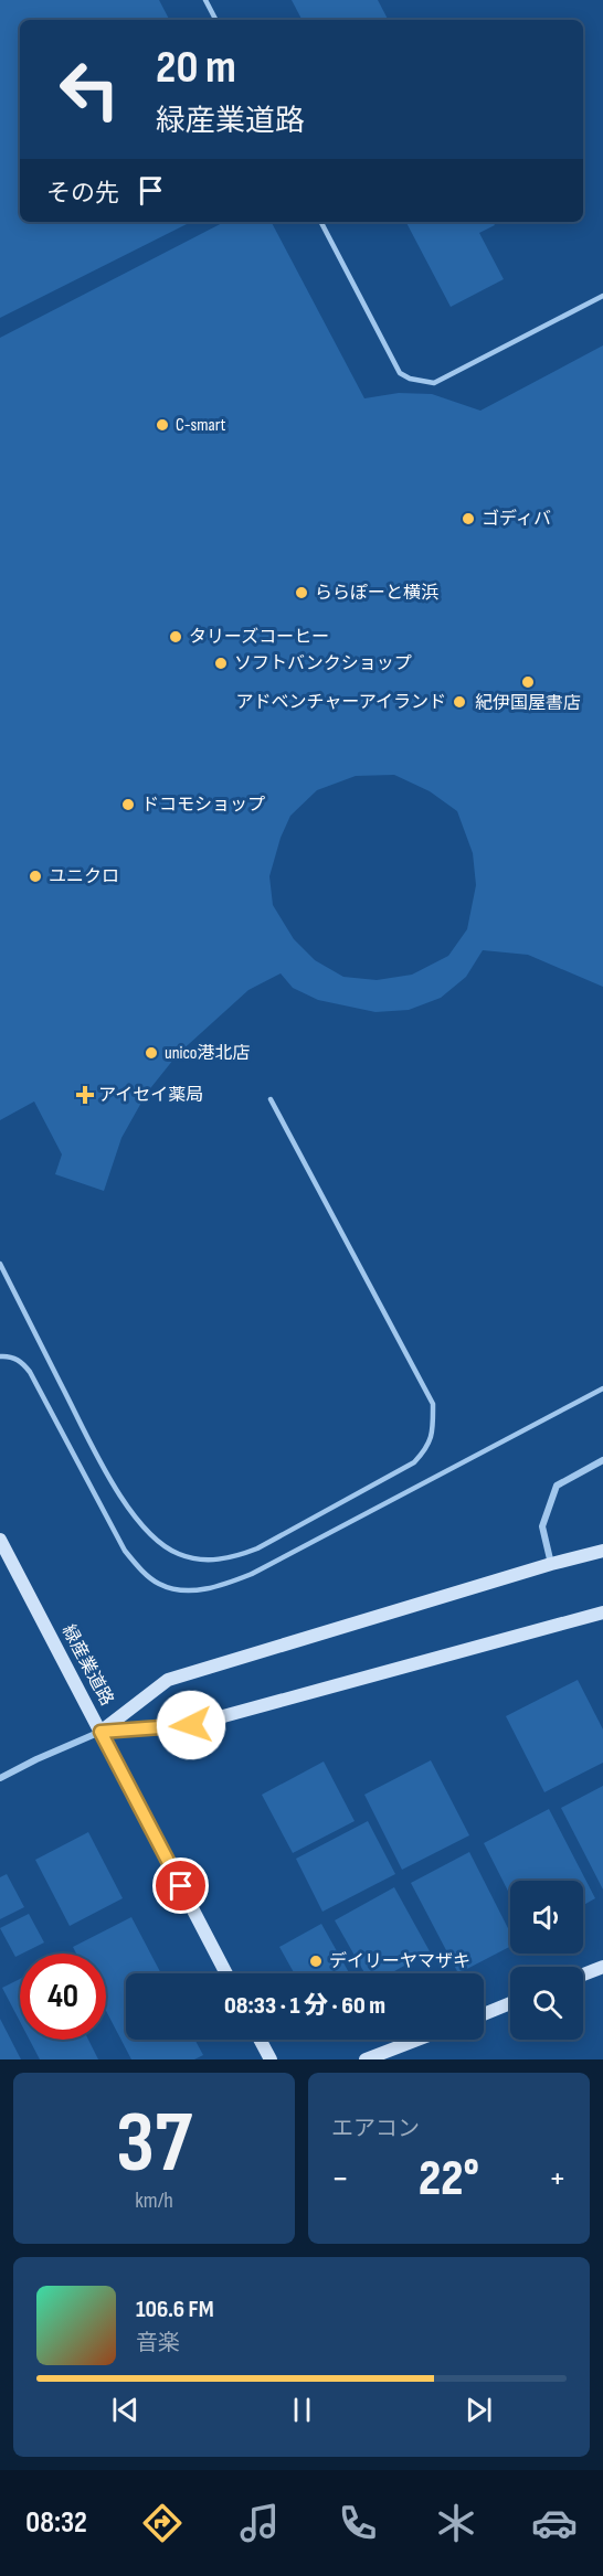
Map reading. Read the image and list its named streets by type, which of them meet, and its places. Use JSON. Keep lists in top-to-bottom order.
{
  "streets": {
    "street": ["緑産業道路"]
  },
  "places": {
    "other": [
      "C-smart",
      "ゴディバ",
      "ららぽーと横浜",
      "タリーズコーヒー",
      "ソフトバンクショップ",
      "紀伊国屋書店",
      "アドベンチャーアイランド",
      "ドコモショップ",
      "ユニクロ",
      "unico港北店",
      "デイリーヤマザキ"
    ],
    "health": ["アイセイ薬局"]
  },
  "page": {
    "turn": ["20 m", "緑産業道路"],
    "then": "その先",
    "limit": "40",
    "trip": "08:33 · 1 分 · 60 m",
    "tile": [
      ["37", "km/h"],
      "エアコン"
    ],
    "heat": ["−", "22°", "+"],
    "song": ["106.6 FM", "音楽"],
    "tabs": "08:32"
  }
}
